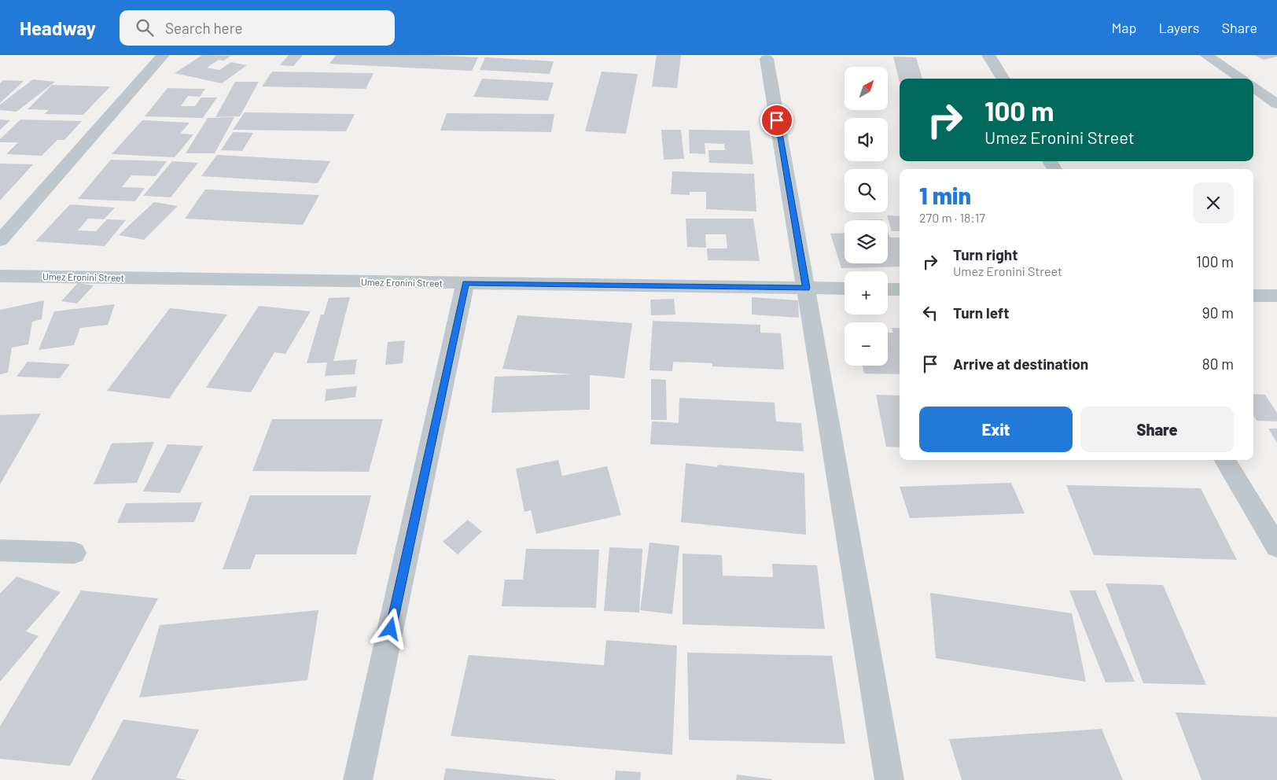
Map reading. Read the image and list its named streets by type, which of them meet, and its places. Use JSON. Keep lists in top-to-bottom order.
{
  "streets": {
    "street": ["Umez Eronini Street"]
  },
  "north": "top right",
  "page": {
    "header": "Headway",
    "search": "Search here",
    "nav": ["Map", "Layers", "Share"],
    "map_buttons": ["+", "−"],
    "turn": ["100 m", "Umez Eronini Street"],
    "heading": ["1 min", "270 m · 18:17"],
    "list": [
      {
        "name": "Turn right",
        "note": "Umez Eronini Street",
        "value": "100 m"
      },
      {
        "name": "Turn left",
        "value": "90 m"
      },
      {
        "name": "Arrive at destination",
        "value": "80 m"
      }
    ],
    "buttons": ["Exit", "Share"]
  }
}
